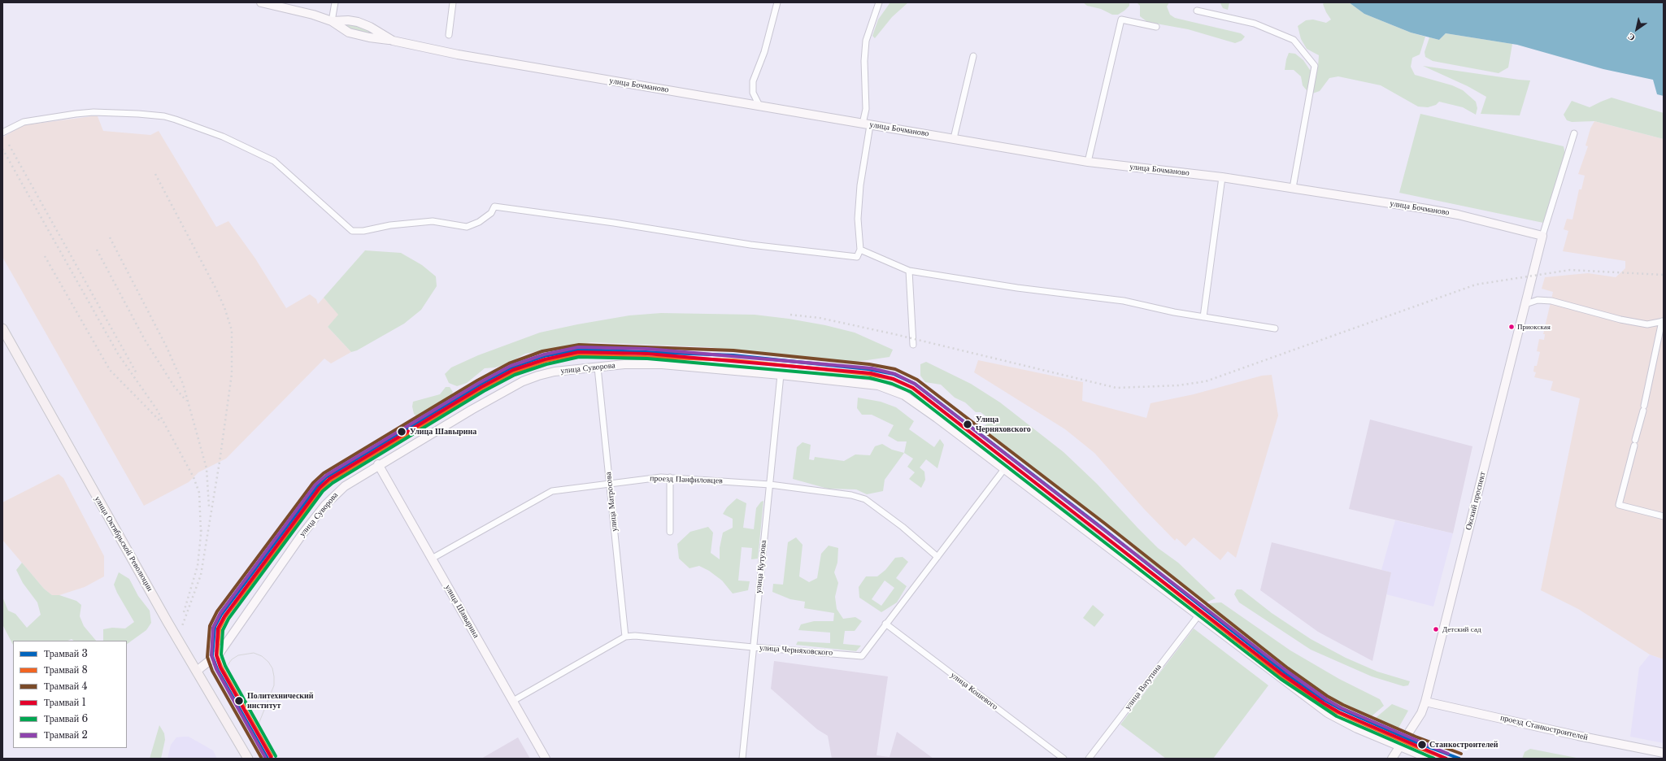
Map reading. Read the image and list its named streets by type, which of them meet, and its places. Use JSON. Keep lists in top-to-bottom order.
{
  "streets": {
    "main road": [
      "улица Бочманово",
      "улица Суворова",
      "Окский проспект",
      "улица Октябрьской Революции",
      "улица Шавырина",
      "проезд Станкостроителей"
    ],
    "street": [
      "проезд Панфиловцев",
      "улица Матросова",
      "улица Кутузова",
      "улица Черняховского",
      "улица Ватутина",
      "улица Кошевого"
    ]
  },
  "crossings": [
    ["улица Бочманово", "Окский проспект"],
    ["улица Суворова", "Окский проспект"],
    ["улица Суворова", "улица Матросова"],
    ["улица Суворова", "улица Октябрьской Революции"],
    ["улица Суворова", "улица Кутузова"],
    ["улица Суворова", "улица Шавырина"],
    ["улица Суворова", "улица Черняховского"],
    ["улица Суворова", "улица Ватутина"],
    ["проезд Панфиловцев", "улица Матросова"],
    ["проезд Панфиловцев", "улица Кутузова"],
    ["проезд Панфиловцев", "улица Шавырина"],
    ["проезд Панфиловцев", "улица Черняховского"],
    ["Окский проспект", "проезд Станкостроителей"],
    ["улица Матросова", "улица Черняховского"],
    ["улица Кутузова", "улица Черняховского"],
    ["улица Шавырина", "улица Черняховского"],
    ["улица Черняховского", "улица Кошевого"]
  ],
  "places": [
    "Приокская",
    "Улица Черняховского",
    "Улица Шавырина",
    "Детский сад",
    "Политехнический институт",
    "Станкостроителей"
  ],
  "lines": [
    "tram line 4",
    "tram line 2",
    "tram line 3",
    "tram line 1",
    "tram line 8",
    "tram line 6"
  ],
  "legend": [
    "Трамвай 3",
    "Трамвай 8",
    "Трамвай 4",
    "Трамвай 1",
    "Трамвай 6",
    "Трамвай 2"
  ],
  "north": "bottom left"
}
